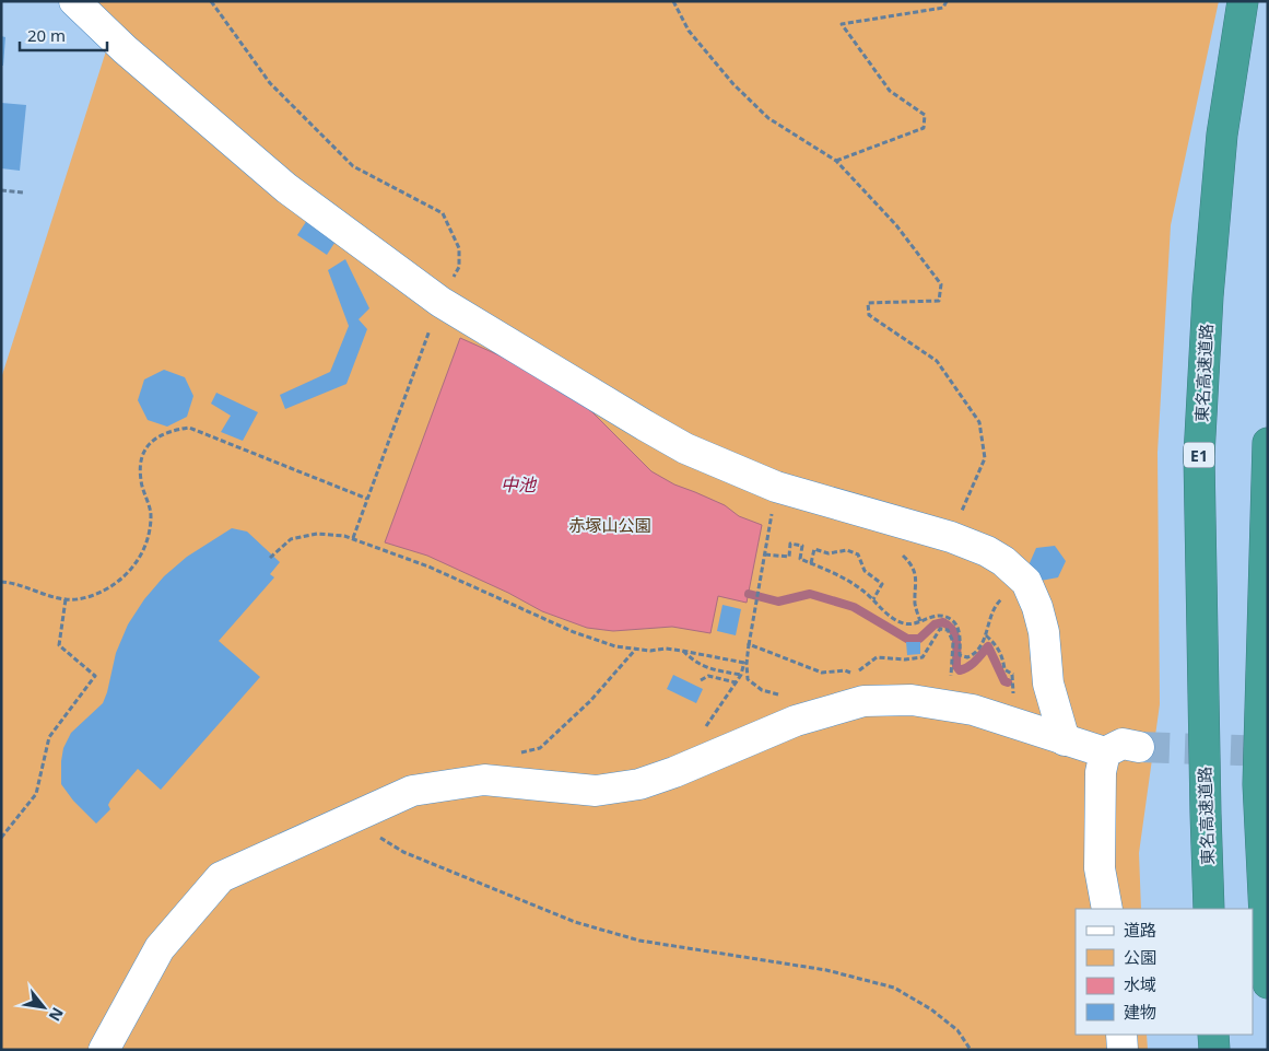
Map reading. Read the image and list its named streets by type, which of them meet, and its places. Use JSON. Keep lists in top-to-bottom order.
{
  "streets": {
    "highway": ["東名高速道路", "E1"]
  },
  "water": ["中池"],
  "parks": ["赤塚山公園"],
  "legend": [
    "道路",
    "公園",
    "水域",
    "建物"
  ],
  "scale_bar": "20 m",
  "north": "bottom right"
}
